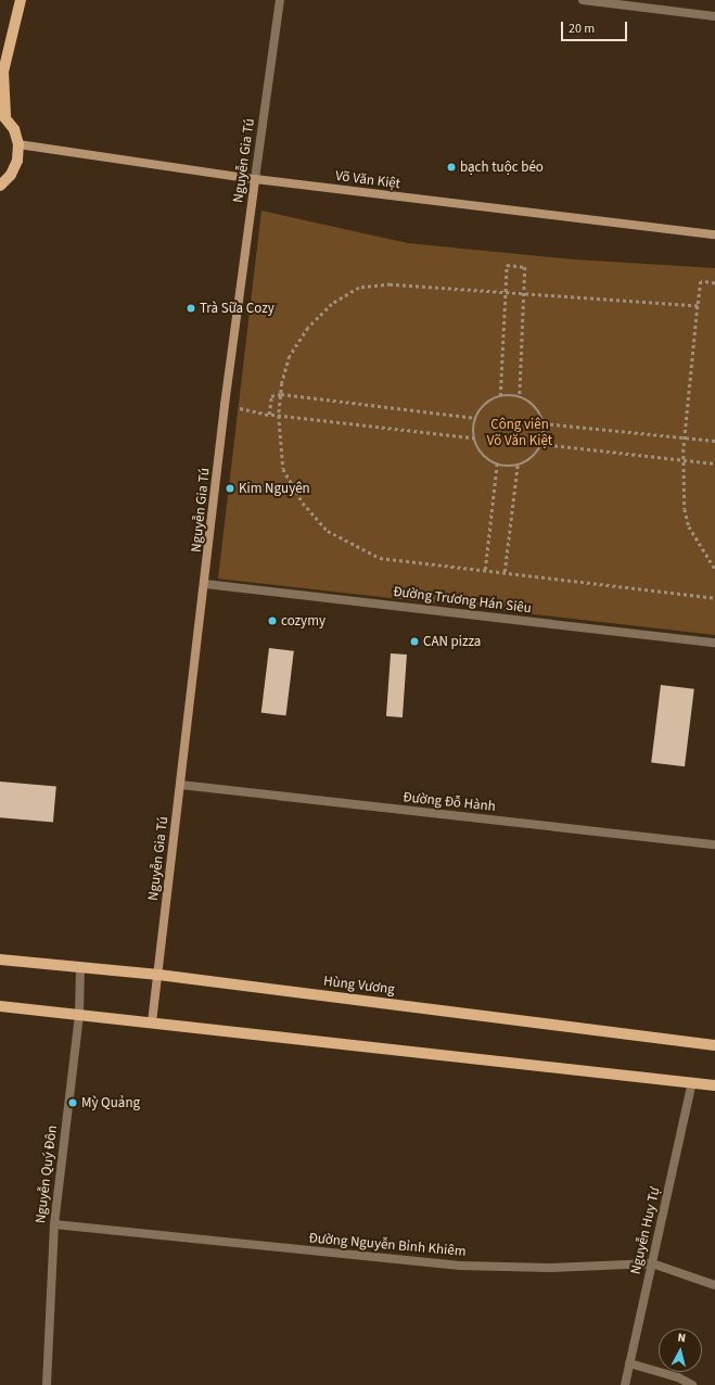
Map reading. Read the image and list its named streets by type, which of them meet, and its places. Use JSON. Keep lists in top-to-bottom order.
{
  "streets": {
    "main road": ["Hùng Vương"],
    "street": [
      "Nguyễn Gia Tú",
      "Võ Văn Kiệt",
      "Đường Trương Hán Siêu",
      "Đường Đỗ Hành",
      "Nguyễn Quý Đôn",
      "Nguyễn Huy Tự",
      "Đường Nguyễn Bỉnh Khiêm"
    ]
  },
  "crossings": [
    ["Nguyễn Gia Tú", "Võ Văn Kiệt"],
    ["Nguyễn Gia Tú", "Đường Trương Hán Siêu"],
    ["Nguyễn Gia Tú", "Đường Đỗ Hành"],
    ["Nguyễn Gia Tú", "Hùng Vương"],
    ["Hùng Vương", "Nguyễn Quý Đôn"],
    ["Nguyễn Quý Đôn", "Đường Nguyễn Bỉnh Khiêm"],
    ["Nguyễn Huy Tự", "Đường Nguyễn Bỉnh Khiêm"]
  ],
  "parks": ["Công viên Võ Văn Kiệt"],
  "places": [
    "bạch tuộc béo",
    "Trà Sữa Cozy",
    "Kim Nguyên",
    "cozymy",
    "CAN pizza",
    "Mỳ Quảng"
  ],
  "scale_bar": "20 m",
  "north": "top"
}
